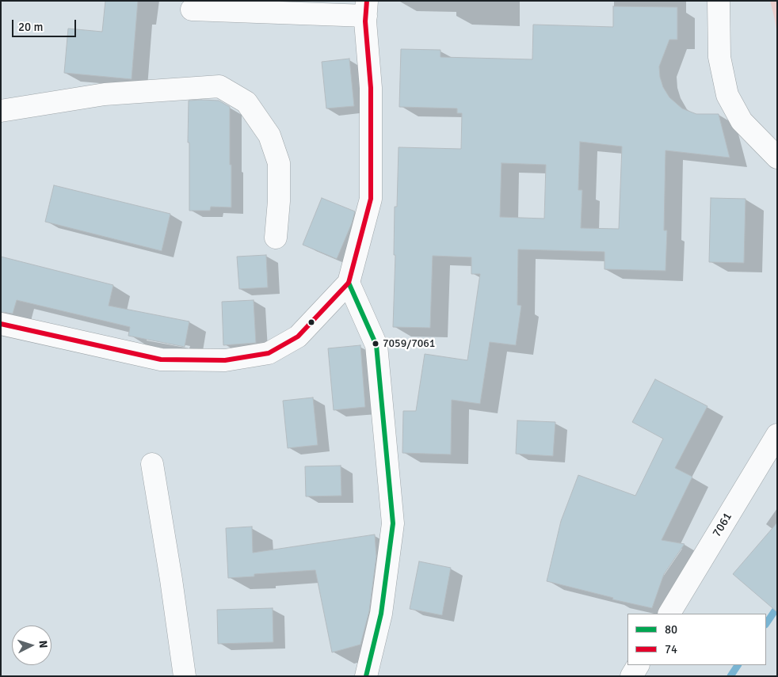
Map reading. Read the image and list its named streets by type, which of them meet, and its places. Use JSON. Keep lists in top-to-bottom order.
{
  "streets": {
    "street": ["7061"]
  },
  "places": ["7059/7061"],
  "lines": ["transit line 74", "transit line 80"],
  "legend": ["80", "74"],
  "scale_bar": "20 m",
  "north": "right"
}
